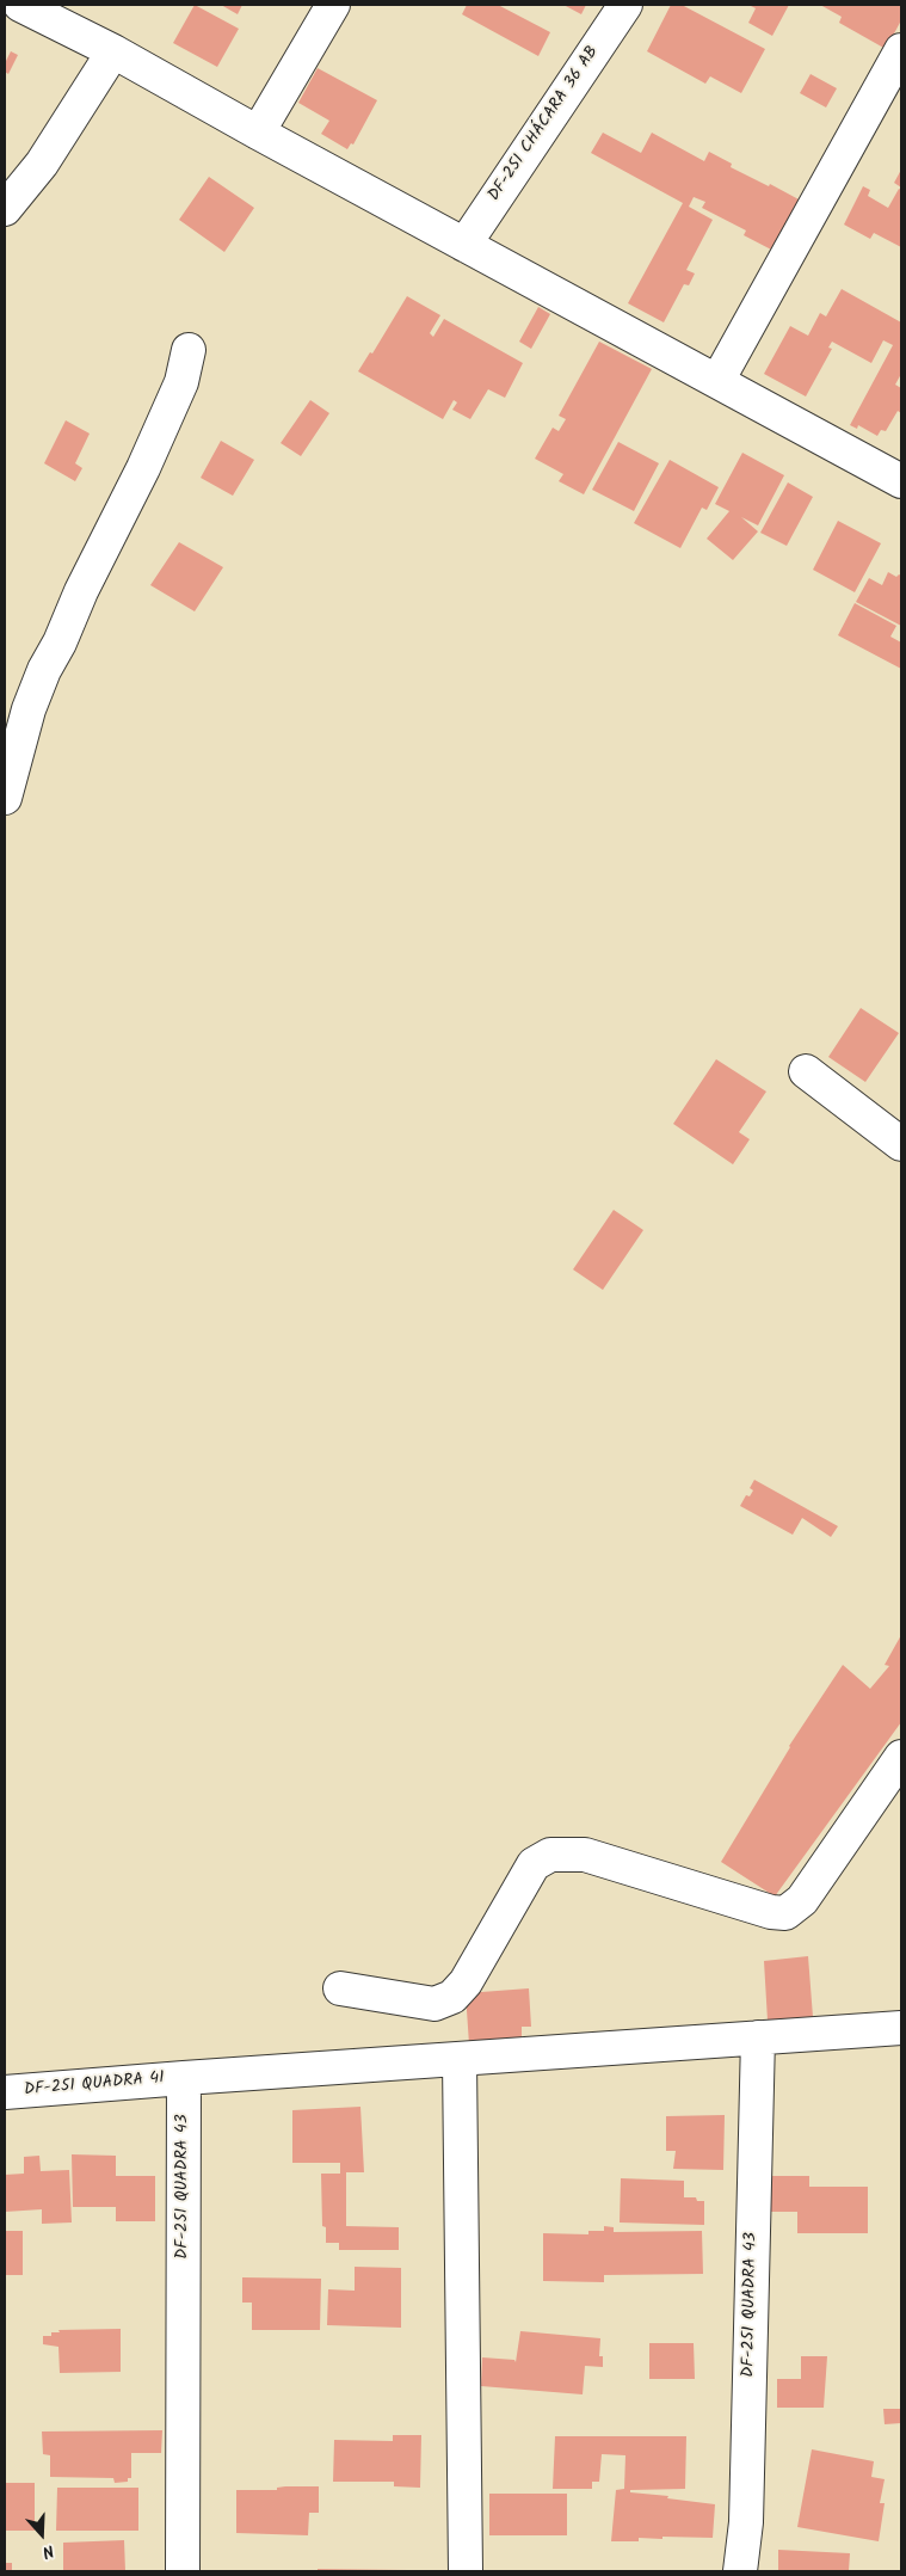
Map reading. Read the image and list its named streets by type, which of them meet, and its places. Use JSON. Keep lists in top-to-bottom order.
{
  "streets": {
    "street": ["DF-251 CHÁCARA 36 AB", "DF-251 QUADRA 41", "DF-251 QUADRA 43"]
  },
  "crossings": [
    ["DF-251 QUADRA 41", "DF-251 QUADRA 43"]
  ],
  "north": "bottom"
}
